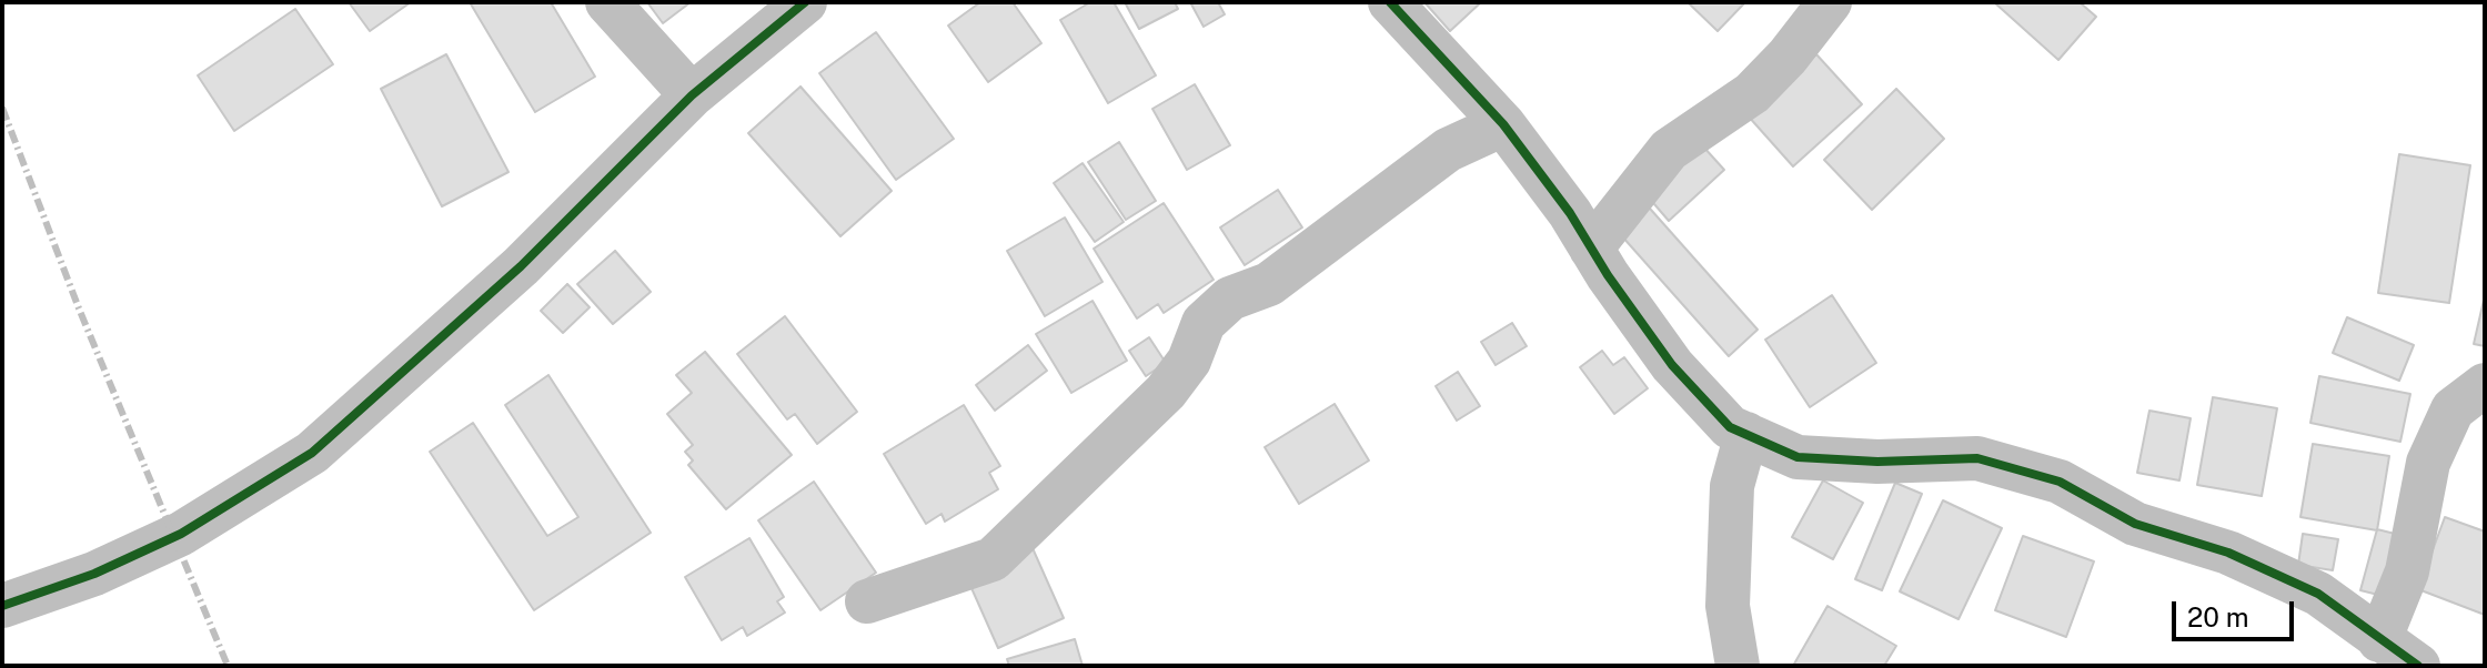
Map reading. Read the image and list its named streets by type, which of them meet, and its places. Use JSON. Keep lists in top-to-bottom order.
{
  "scale_bar": "20 m"
}
